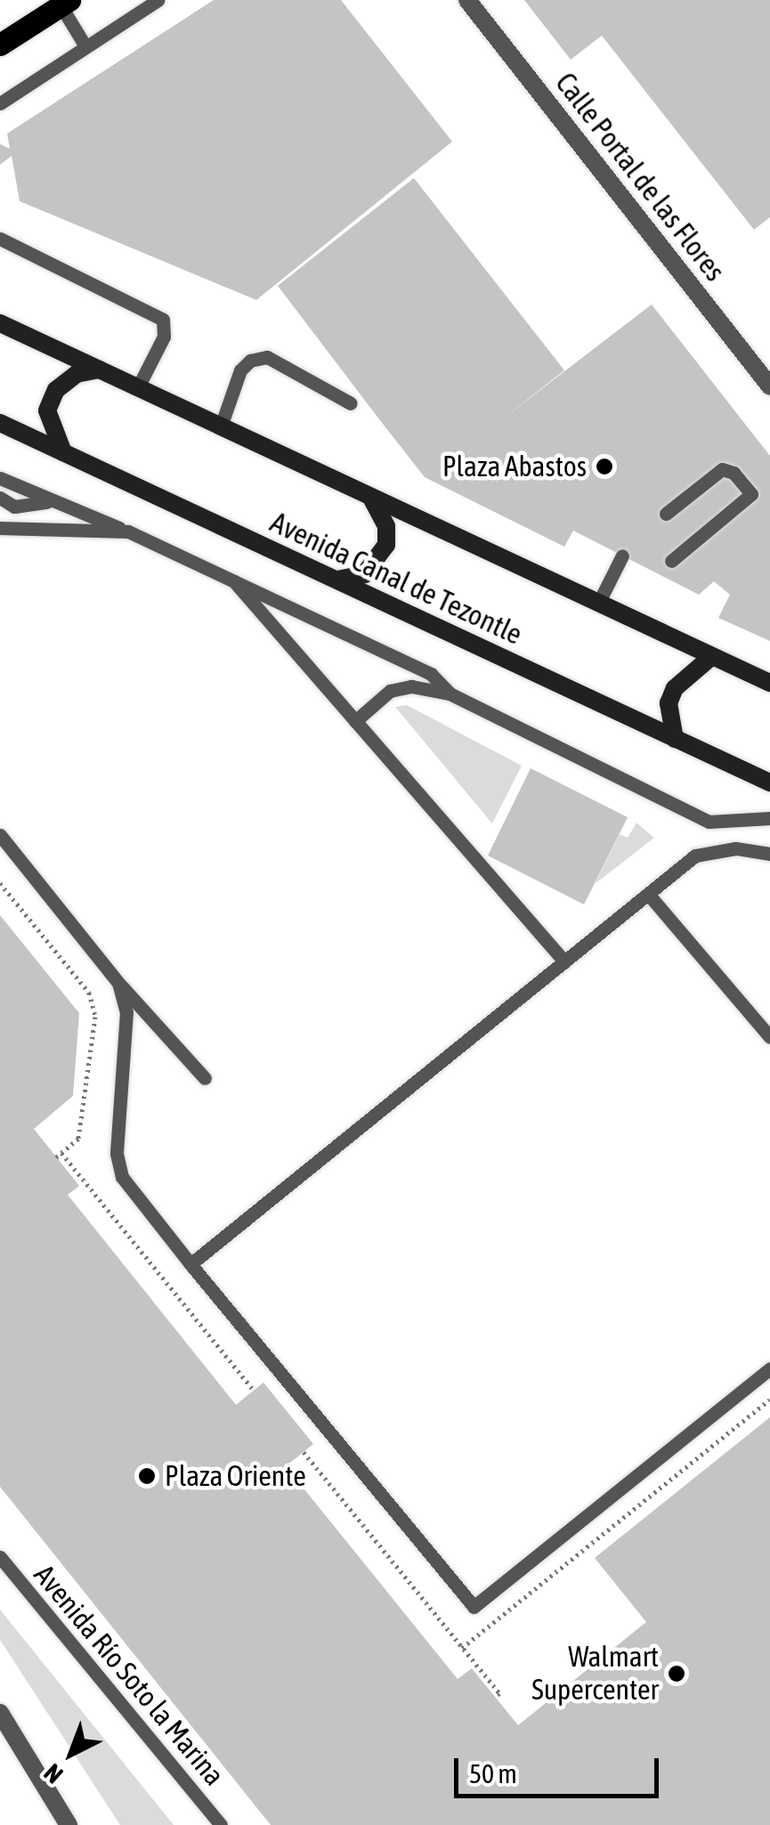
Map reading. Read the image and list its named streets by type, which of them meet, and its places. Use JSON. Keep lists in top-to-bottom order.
{
  "streets": {
    "main road": ["Avenida Canal de Tezontle"],
    "street": ["Calle Portal de las Flores"],
    "lane": ["Avenida Río Soto la Marina"]
  },
  "places": ["Plaza Abastos", "Plaza Oriente", "Walmart Supercenter"],
  "scale_bar": "50 m",
  "north": "bottom left"
}
